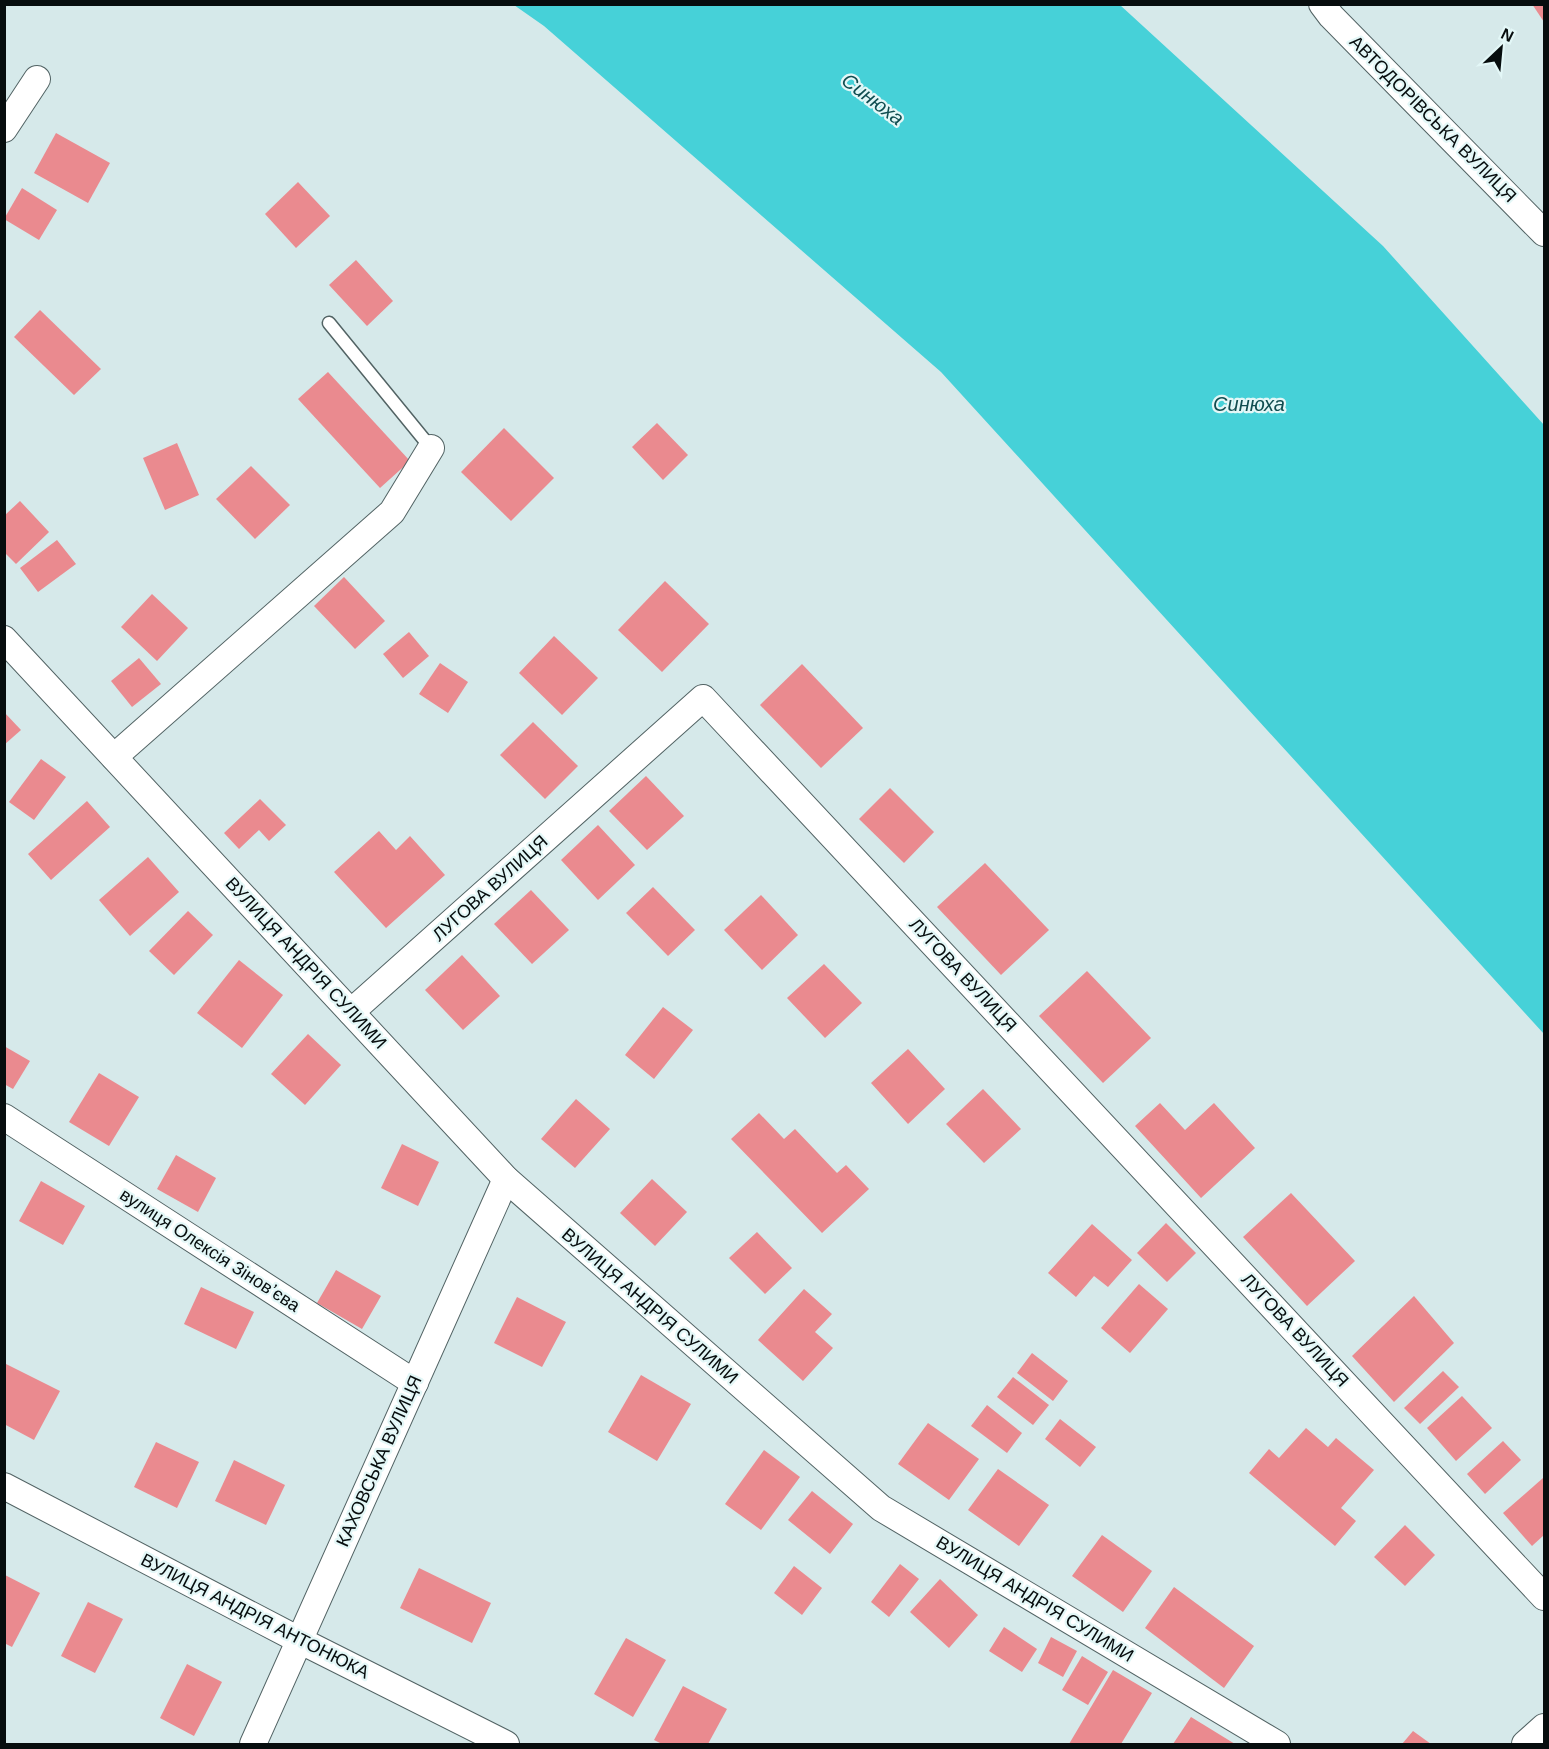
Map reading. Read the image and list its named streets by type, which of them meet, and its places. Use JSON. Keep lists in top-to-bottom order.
{
  "streets": {
    "street": [
      "АВТОДОРІВСЬКА ВУЛИЦЯ",
      "ЛУГОВА ВУЛИЦЯ",
      "ВУЛИЦЯ АНДРІЯ СУЛИМИ",
      "вулиця Олексія Зіновʼєва",
      "КАХОВСЬКА ВУЛИЦЯ",
      "ВУЛИЦЯ АНДРІЯ АНТОНЮКА"
    ]
  },
  "crossings": [
    ["ЛУГОВА ВУЛИЦЯ", "ВУЛИЦЯ АНДРІЯ СУЛИМИ"],
    ["ВУЛИЦЯ АНДРІЯ СУЛИМИ", "КАХОВСЬКА ВУЛИЦЯ"],
    ["вулиця Олексія Зіновʼєва", "КАХОВСЬКА ВУЛИЦЯ"],
    ["КАХОВСЬКА ВУЛИЦЯ", "ВУЛИЦЯ АНДРІЯ АНТОНЮКА"]
  ],
  "water": ["Синюха"],
  "north": "top right"
}
